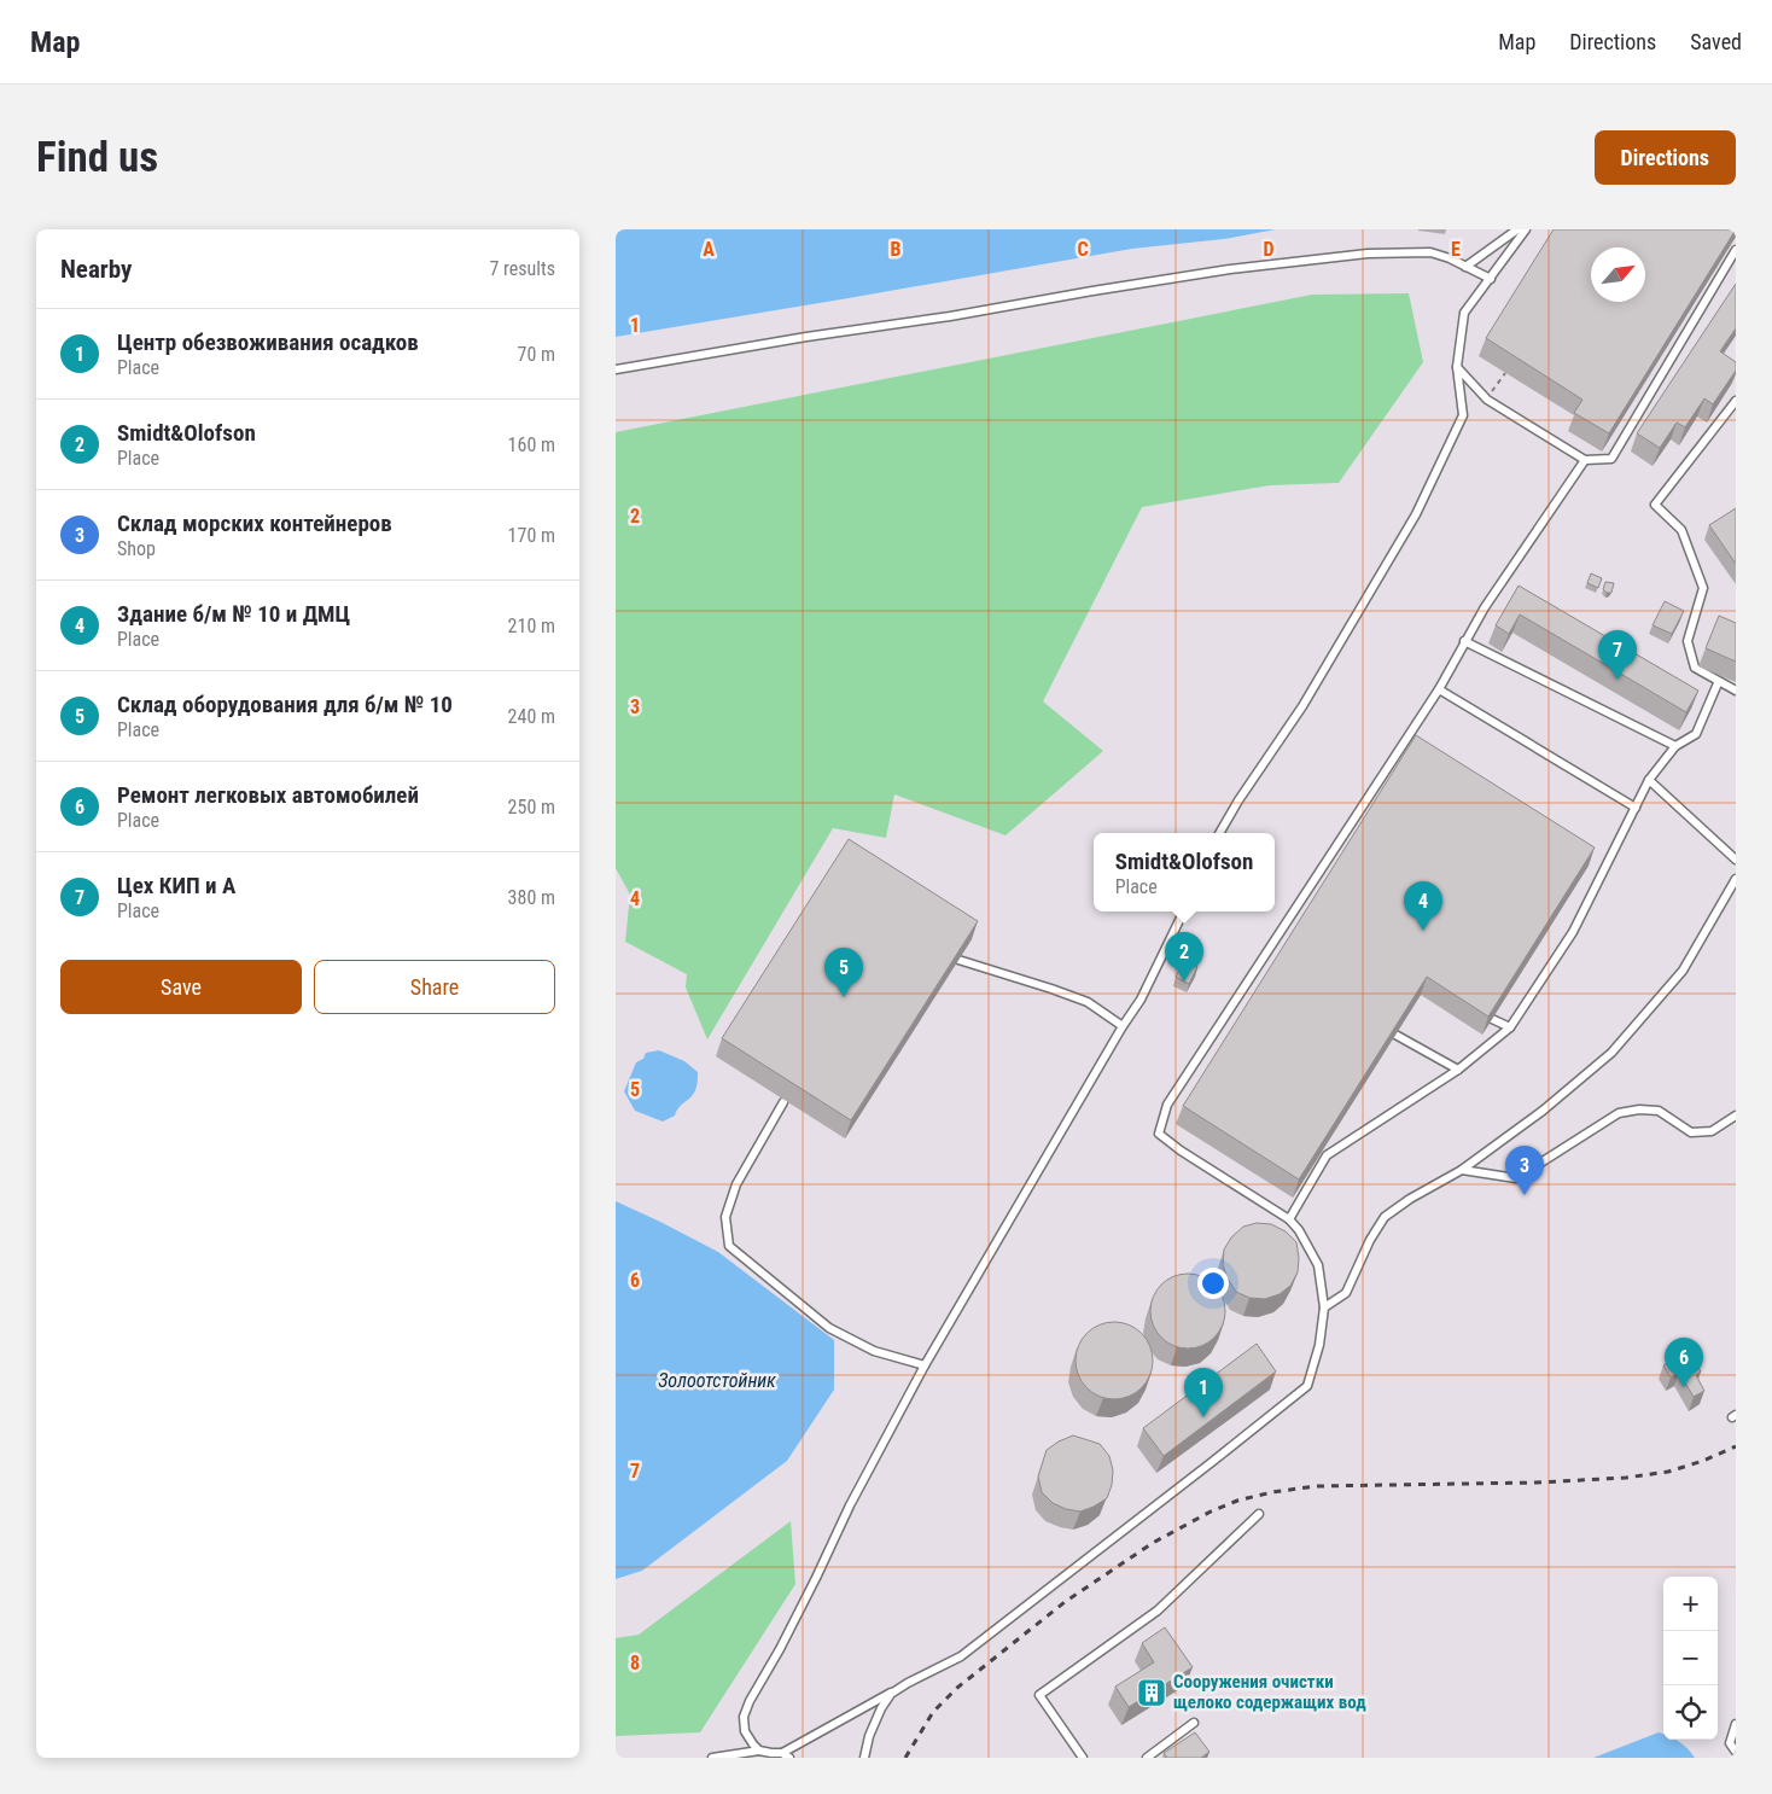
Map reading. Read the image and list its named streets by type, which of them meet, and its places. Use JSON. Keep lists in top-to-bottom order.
{
  "water": ["Золоотстойник"],
  "places": {
    "building": ["Сооружения очистки щелоко содержащих вод"]
  },
  "north": "top right",
  "page": {
    "header": "Map",
    "nav": ["Map", "Directions", "Saved"],
    "buttons": [
      "Directions",
      ["Save", "Share"]
    ],
    "title": "Find us",
    "heading": ["Nearby", "7 results"],
    "list": [
      {
        "mark": "1",
        "name": "Центр обезвоживания осадков",
        "note": "Place",
        "value": "70 m"
      },
      {
        "mark": "2",
        "name": "Smidt&Olofson",
        "note": "Place",
        "value": "160 m"
      },
      {
        "mark": "3",
        "name": "Склад морских контейнеров",
        "note": "Shop",
        "value": "170 m"
      },
      {
        "mark": "4",
        "name": "Здание б/м № 10 и ДМЦ",
        "note": "Place",
        "value": "210 m"
      },
      {
        "mark": "5",
        "name": "Склад оборудования для б/м № 10",
        "note": "Place",
        "value": "240 m"
      },
      {
        "mark": "6",
        "name": "Ремонт легковых автомобилей",
        "note": "Place",
        "value": "250 m"
      },
      {
        "mark": "7",
        "name": "Цех КИП и А",
        "note": "Place",
        "value": "380 m"
      }
    ],
    "pins": [
      "7",
      "4",
      "2",
      "5",
      "3",
      "6",
      "1"
    ],
    "popup": ["Smidt&Olofson", "Place"],
    "map_buttons": ["+", "−"]
  },
  "grid": {
    "columns": [
      "A",
      "B",
      "C",
      "D",
      "E"
    ],
    "rows": [
      "1",
      "2",
      "3",
      "4",
      "5",
      "6",
      "7",
      "8"
    ]
  }
}
